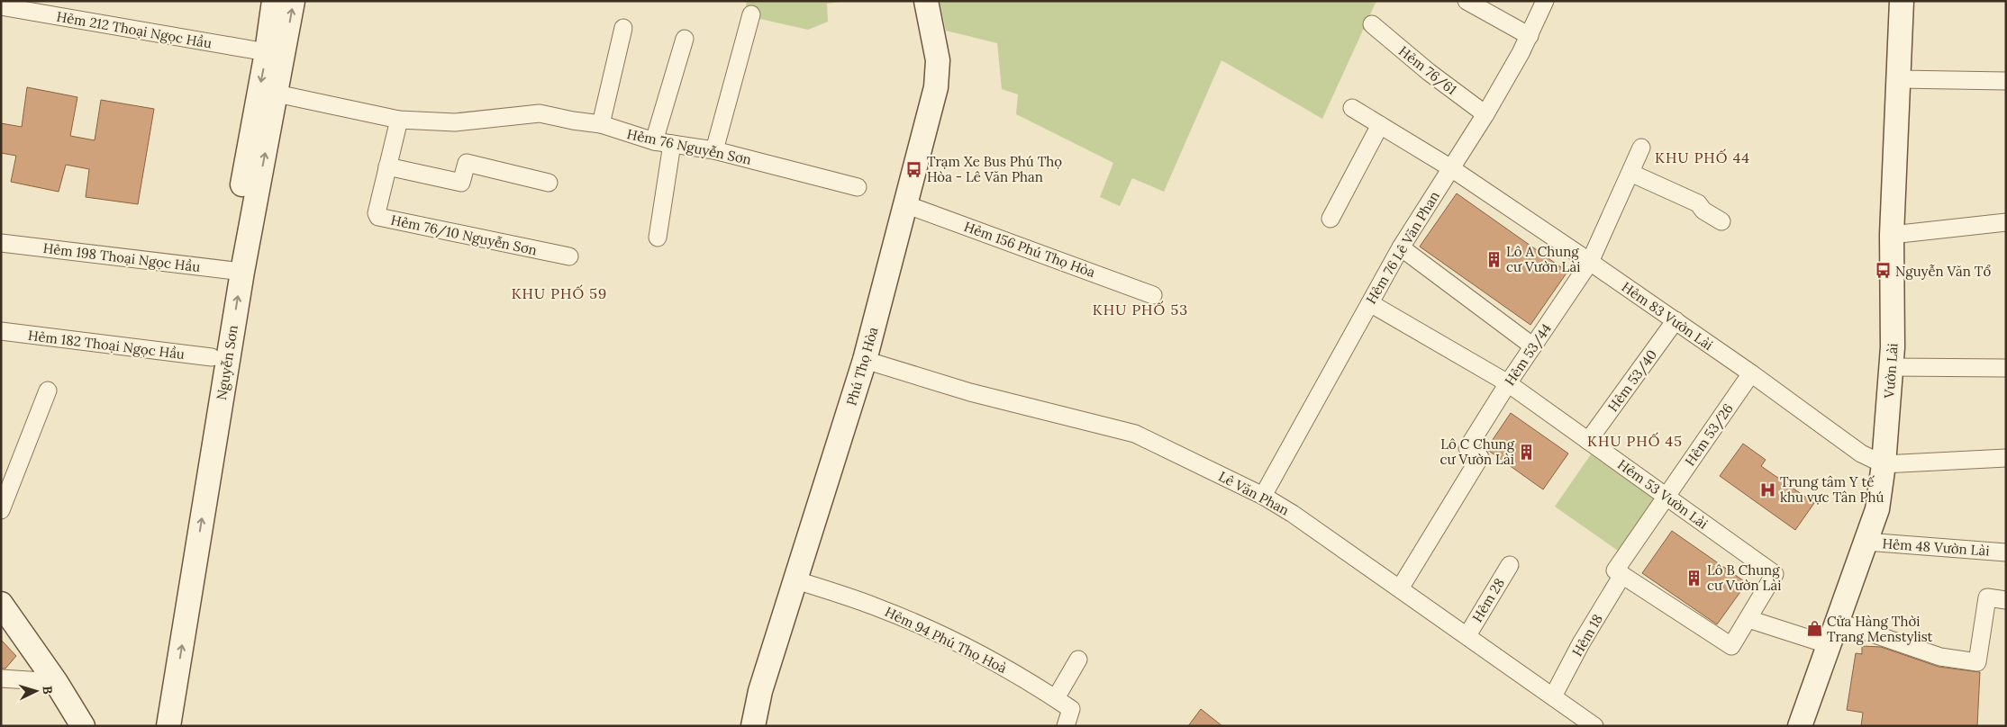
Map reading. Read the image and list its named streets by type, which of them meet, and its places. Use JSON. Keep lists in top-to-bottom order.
{
  "streets": {
    "street": [
      "Hẻm 212 Thoại Ngọc Hầu",
      "Hẻm 76/61",
      "Hẻm 76 Nguyễn Sơn",
      "Hẻm 76/10 Nguyễn Sơn",
      "Hẻm 76 Lê Văn Phan",
      "Hẻm 156 Phú Thọ Hòa",
      "Hẻm 198 Thoại Ngọc Hầu",
      "Hẻm 83 Vườn Lài",
      "Hẻm 182 Thoại Ngọc Hầu",
      "Hẻm 53/44",
      "Nguyễn Sơn",
      "Phú Thọ Hòa",
      "Vườn Lài",
      "Hẻm 53/40",
      "Hẻm 53/26",
      "Lê Văn Phan",
      "Hẻm 53 Vườn Lài",
      "Hẻm 48 Vườn Lài",
      "Hẻm 28",
      "Hẻm 18",
      "Hẻm 94 Phú Thọ Hoà"
    ]
  },
  "crossings": [
    ["Hẻm 212 Thoại Ngọc Hầu", "Nguyễn Sơn"],
    ["Hẻm 76/61", "Hẻm 76 Lê Văn Phan"],
    ["Hẻm 76 Nguyễn Sơn", "Hẻm 76/10 Nguyễn Sơn"],
    ["Hẻm 76 Nguyễn Sơn", "Nguyễn Sơn"],
    ["Hẻm 76 Lê Văn Phan", "Hẻm 83 Vườn Lài"],
    ["Hẻm 76 Lê Văn Phan", "Lê Văn Phan"],
    ["Hẻm 76 Lê Văn Phan", "Hẻm 53 Vườn Lài"],
    ["Hẻm 156 Phú Thọ Hòa", "Phú Thọ Hòa"],
    ["Hẻm 198 Thoại Ngọc Hầu", "Nguyễn Sơn"],
    ["Hẻm 83 Vườn Lài", "Hẻm 53/44"],
    ["Hẻm 83 Vườn Lài", "Vườn Lài"],
    ["Hẻm 83 Vườn Lài", "Hẻm 53/40"],
    ["Hẻm 83 Vườn Lài", "Hẻm 53/26"],
    ["Hẻm 182 Thoại Ngọc Hầu", "Nguyễn Sơn"],
    ["Hẻm 53/44", "Lê Văn Phan"],
    ["Hẻm 53/44", "Hẻm 53 Vườn Lài"],
    ["Phú Thọ Hòa", "Lê Văn Phan"],
    ["Phú Thọ Hòa", "Hẻm 94 Phú Thọ Hoà"],
    ["Vườn Lài", "Hẻm 48 Vườn Lài"],
    ["Hẻm 53/40", "Hẻm 53 Vườn Lài"],
    ["Hẻm 53/26", "Hẻm 53 Vườn Lài"],
    ["Hẻm 53/26", "Hẻm 18"],
    ["Lê Văn Phan", "Hẻm 28"],
    ["Lê Văn Phan", "Hẻm 18"],
    ["Hẻm 53 Vườn Lài", "Hẻm 18"]
  ],
  "districts": [
    "KHU PHỐ 44",
    "KHU PHỐ 59",
    "KHU PHỐ 53",
    "KHU PHỐ 45"
  ],
  "places": {
    "bus stop": ["Trạm Xe Bus Phú Thọ Hòa - Lê Văn Phan", "Nguyễn Văn Tổ"],
    "building": ["Lô A Chung cư Vườn Lài", "Lô C Chung cư Vườn Lài", "Lô B Chung cư Vườn Lài"],
    "hospital": ["Trung tâm Y tế khu vực Tân Phú"],
    "shop": ["Cửa Hàng Thời Trang Menstylist"]
  },
  "north": "right"
}
